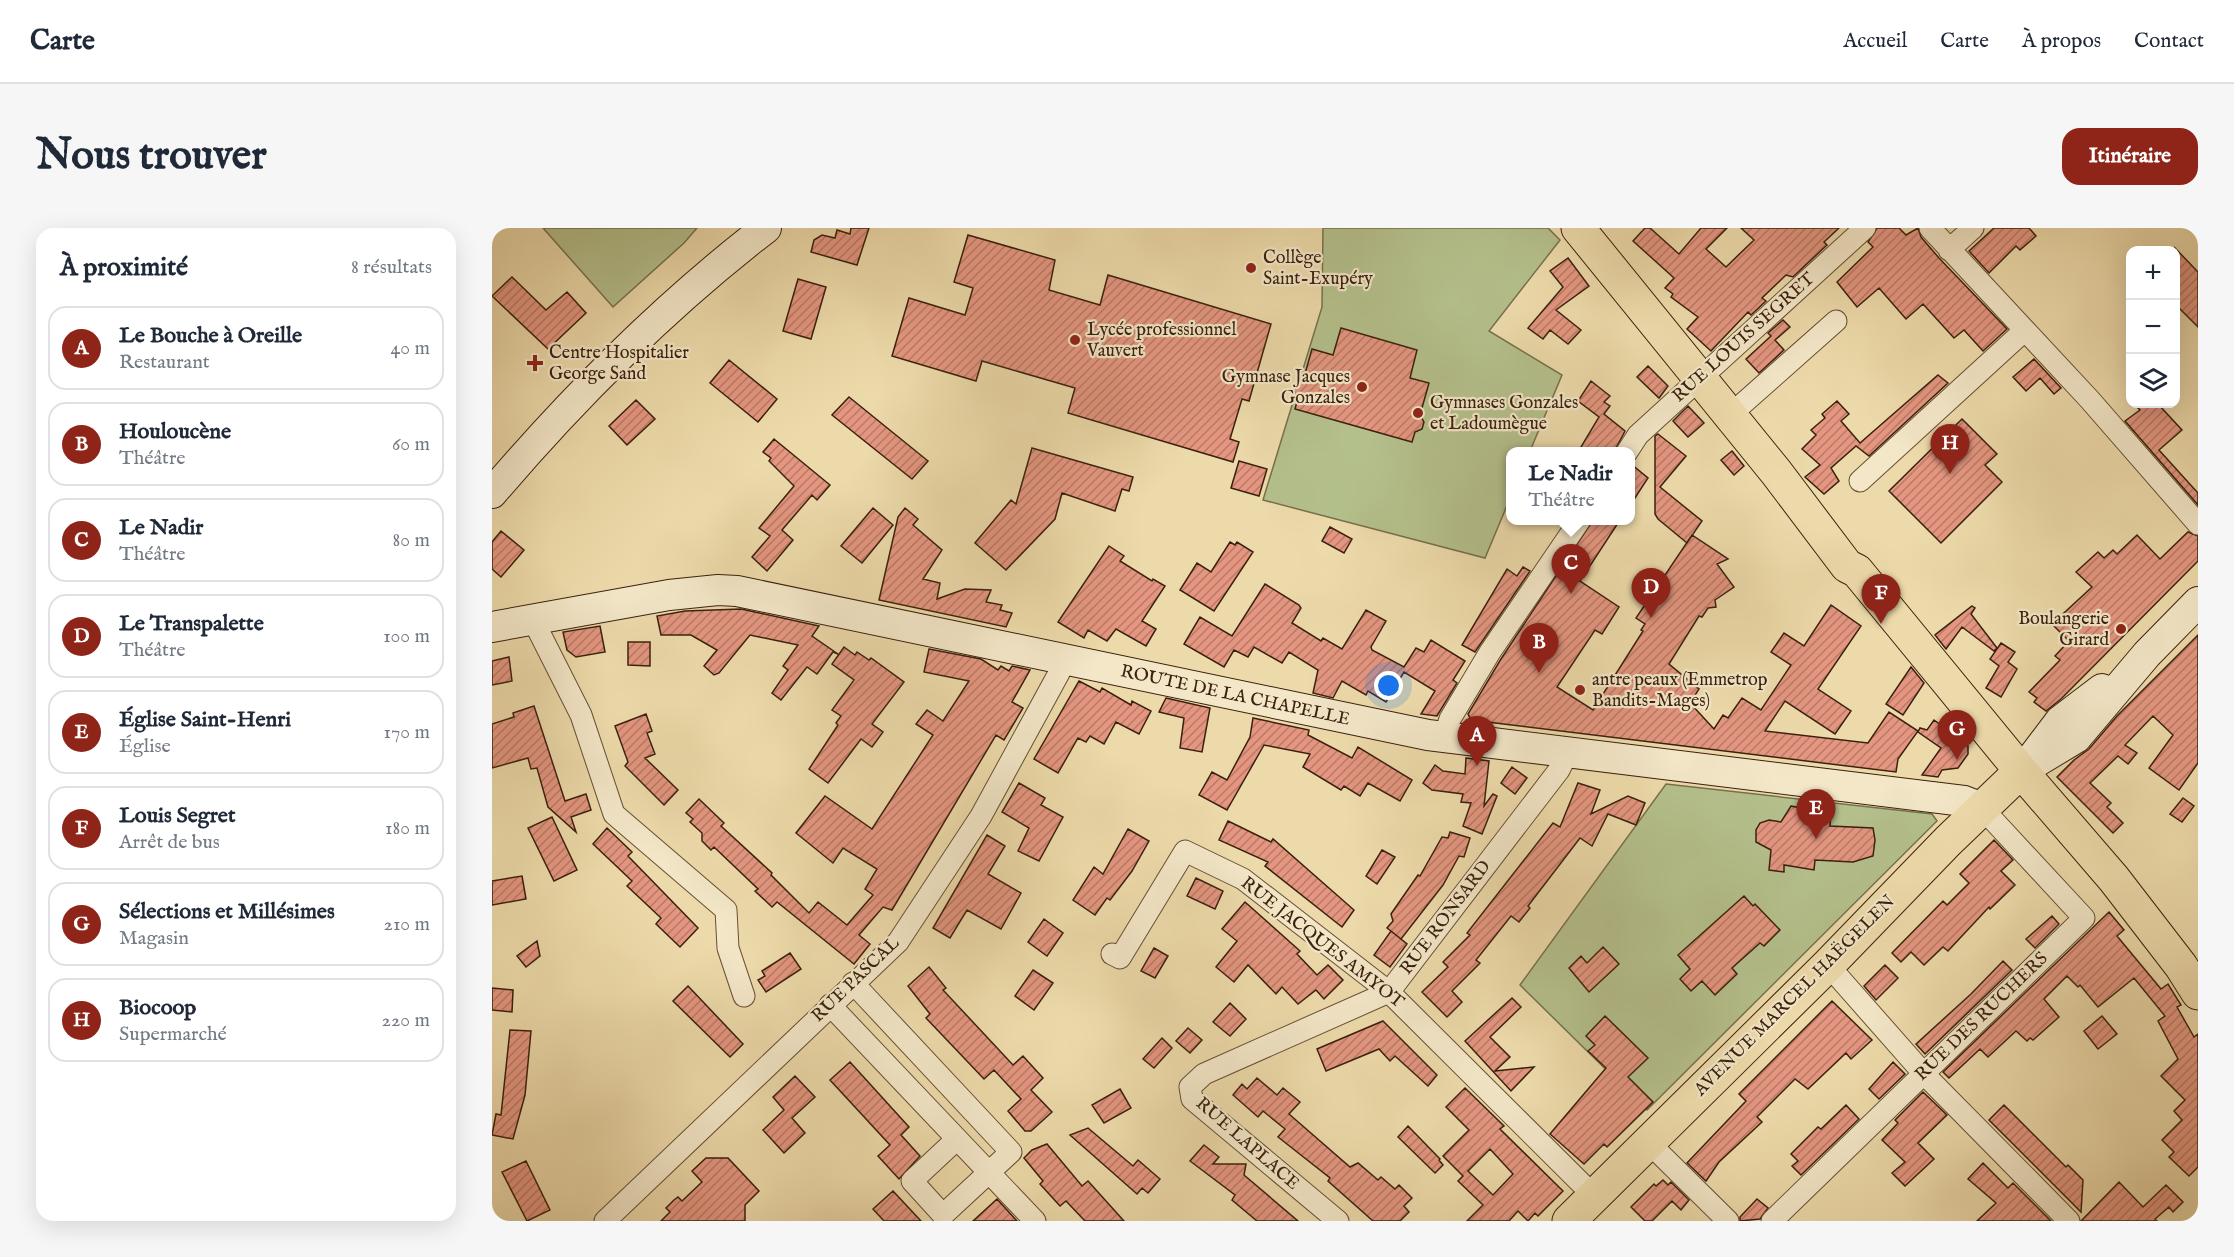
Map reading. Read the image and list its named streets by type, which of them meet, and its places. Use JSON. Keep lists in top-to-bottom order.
{
  "streets": {
    "main road": ["ROUTE DE LA CHAPELLE", "AVENUE MARCEL HAËGELEN"],
    "street": [
      "RUE LOUIS SEGRET",
      "RUE RONSARD",
      "RUE JACQUES AMYOT",
      "RUE PASCAL",
      "RUE DES RUCHERS",
      "RUE LAPLACE"
    ]
  },
  "crossings": [
    ["ROUTE DE LA CHAPELLE", "RUE RONSARD"],
    ["ROUTE DE LA CHAPELLE", "RUE PASCAL"],
    ["ROUTE DE LA CHAPELLE", "AVENUE MARCEL HAËGELEN"],
    ["ROUTE DE LA CHAPELLE", "RUE DES RUCHERS"],
    ["RUE RONSARD", "RUE JACQUES AMYOT"],
    ["RUE RONSARD", "RUE LAPLACE"],
    ["RUE JACQUES AMYOT", "AVENUE MARCEL HAËGELEN"],
    ["AVENUE MARCEL HAËGELEN", "RUE DES RUCHERS"]
  ],
  "places": {
    "other": [
      "Collège Saint-Exupéry",
      "Lycée professionnel Vauvert",
      "Gymnase Jacques Gonzales",
      "Gymnases Gonzales et Ladoumègue",
      "Boulangerie Girard",
      "antre peaux (Emmetrop Bandits-Mages)"
    ],
    "health": ["Centre Hospitalier George Sand"]
  },
  "page": {
    "header": "Carte",
    "nav": [
      "Accueil",
      "Carte",
      "À propos",
      "Contact"
    ],
    "buttons": "Itinéraire",
    "title": "Nous trouver",
    "heading": ["À proximité", "8 résultats"],
    "map_buttons": ["+", "−"],
    "list": [
      {
        "mark": "A",
        "name": "Le Bouche à Oreille",
        "note": "Restaurant",
        "value": "40 m"
      },
      {
        "mark": "B",
        "name": "Houloucène",
        "note": "Théâtre",
        "value": "60 m"
      },
      {
        "mark": "C",
        "name": "Le Nadir",
        "note": "Théâtre",
        "value": "80 m"
      },
      {
        "mark": "D",
        "name": "Le Transpalette",
        "note": "Théâtre",
        "value": "100 m"
      },
      {
        "mark": "E",
        "name": "Église Saint-Henri",
        "note": "Église",
        "value": "170 m"
      },
      {
        "mark": "F",
        "name": "Louis Segret",
        "note": "Arrêt de bus",
        "value": "180 m"
      },
      {
        "mark": "G",
        "name": "Sélections et Millésimes",
        "note": "Magasin",
        "value": "210 m"
      },
      {
        "mark": "H",
        "name": "Biocoop",
        "note": "Supermarché",
        "value": "220 m"
      }
    ],
    "pins": [
      "H",
      "C",
      "D",
      "F",
      "B",
      "G",
      "A",
      "E"
    ],
    "popup": ["Le Nadir", "Théâtre"]
  }
}
